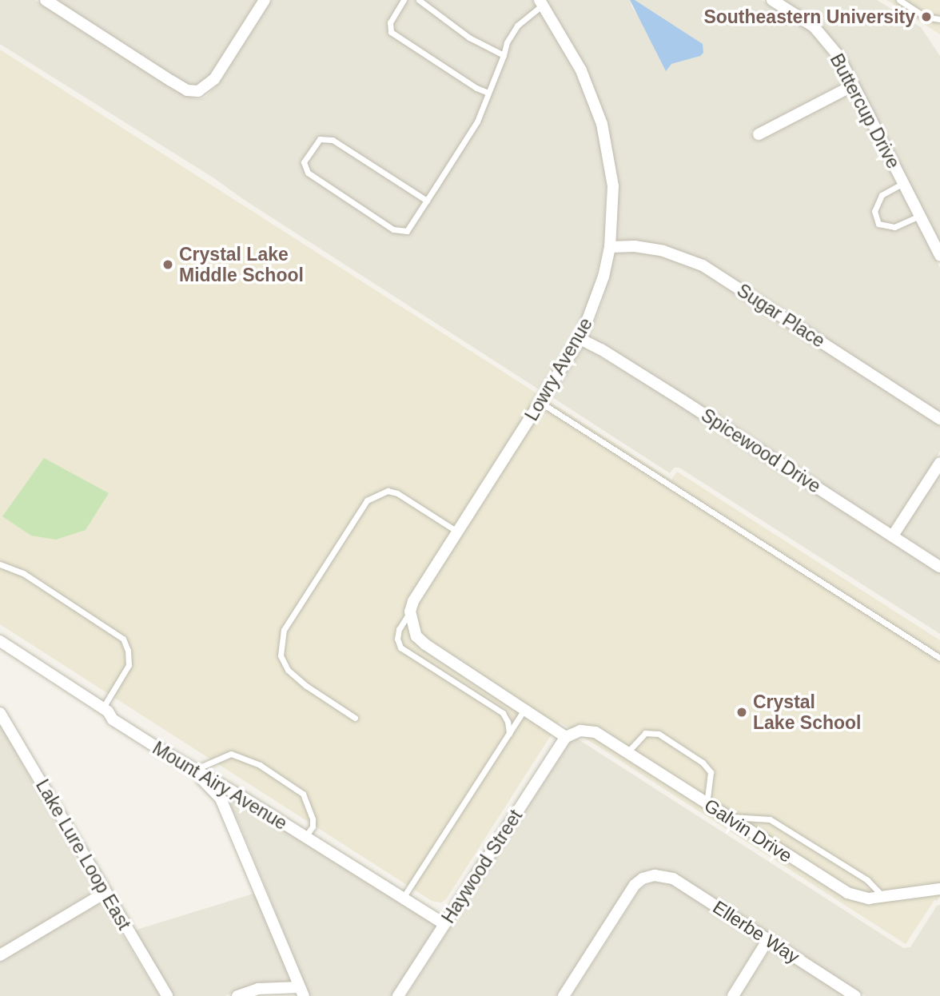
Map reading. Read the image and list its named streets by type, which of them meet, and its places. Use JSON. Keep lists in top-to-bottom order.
{
  "streets": {
    "street": [
      "Buttercup Drive",
      "Sugar Place",
      "Lowry Avenue",
      "Spicewood Drive",
      "Mount Airy Avenue",
      "Galvin Drive",
      "Lake Lure Loop East",
      "Haywood Street",
      "Ellerbe Way"
    ]
  },
  "crossings": [
    ["Sugar Place", "Lowry Avenue"],
    ["Lowry Avenue", "Spicewood Drive"],
    ["Mount Airy Avenue", "Haywood Street"],
    ["Galvin Drive", "Haywood Street"]
  ],
  "places": ["Southeastern University", "Crystal Lake Middle School", "Crystal Lake School"]
}
